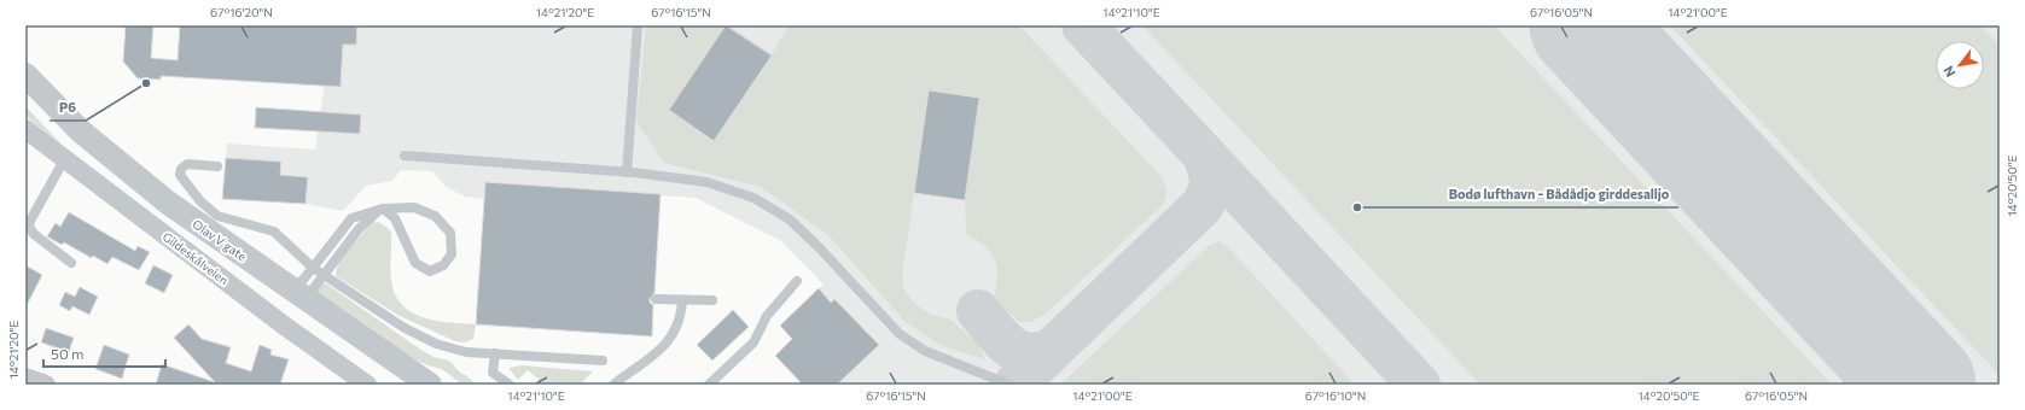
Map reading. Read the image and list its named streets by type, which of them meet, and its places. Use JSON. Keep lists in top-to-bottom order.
{
  "streets": {
    "street": ["Olav V gate", "Gildeskålveien"]
  },
  "places": ["P6", "Bodø lufthavn - Bådådjo girddesalljo"],
  "scale_bar": "50 m",
  "north": "bottom left",
  "coordinates": [
    "67°16'20\"N",
    "14°21'20\"E",
    "67°16'15\"N",
    "14°21'10\"E",
    "67°16'05\"N",
    "14°21'00\"E",
    "14°20'50\"E",
    "67°16'10\"N"
  ]
}
